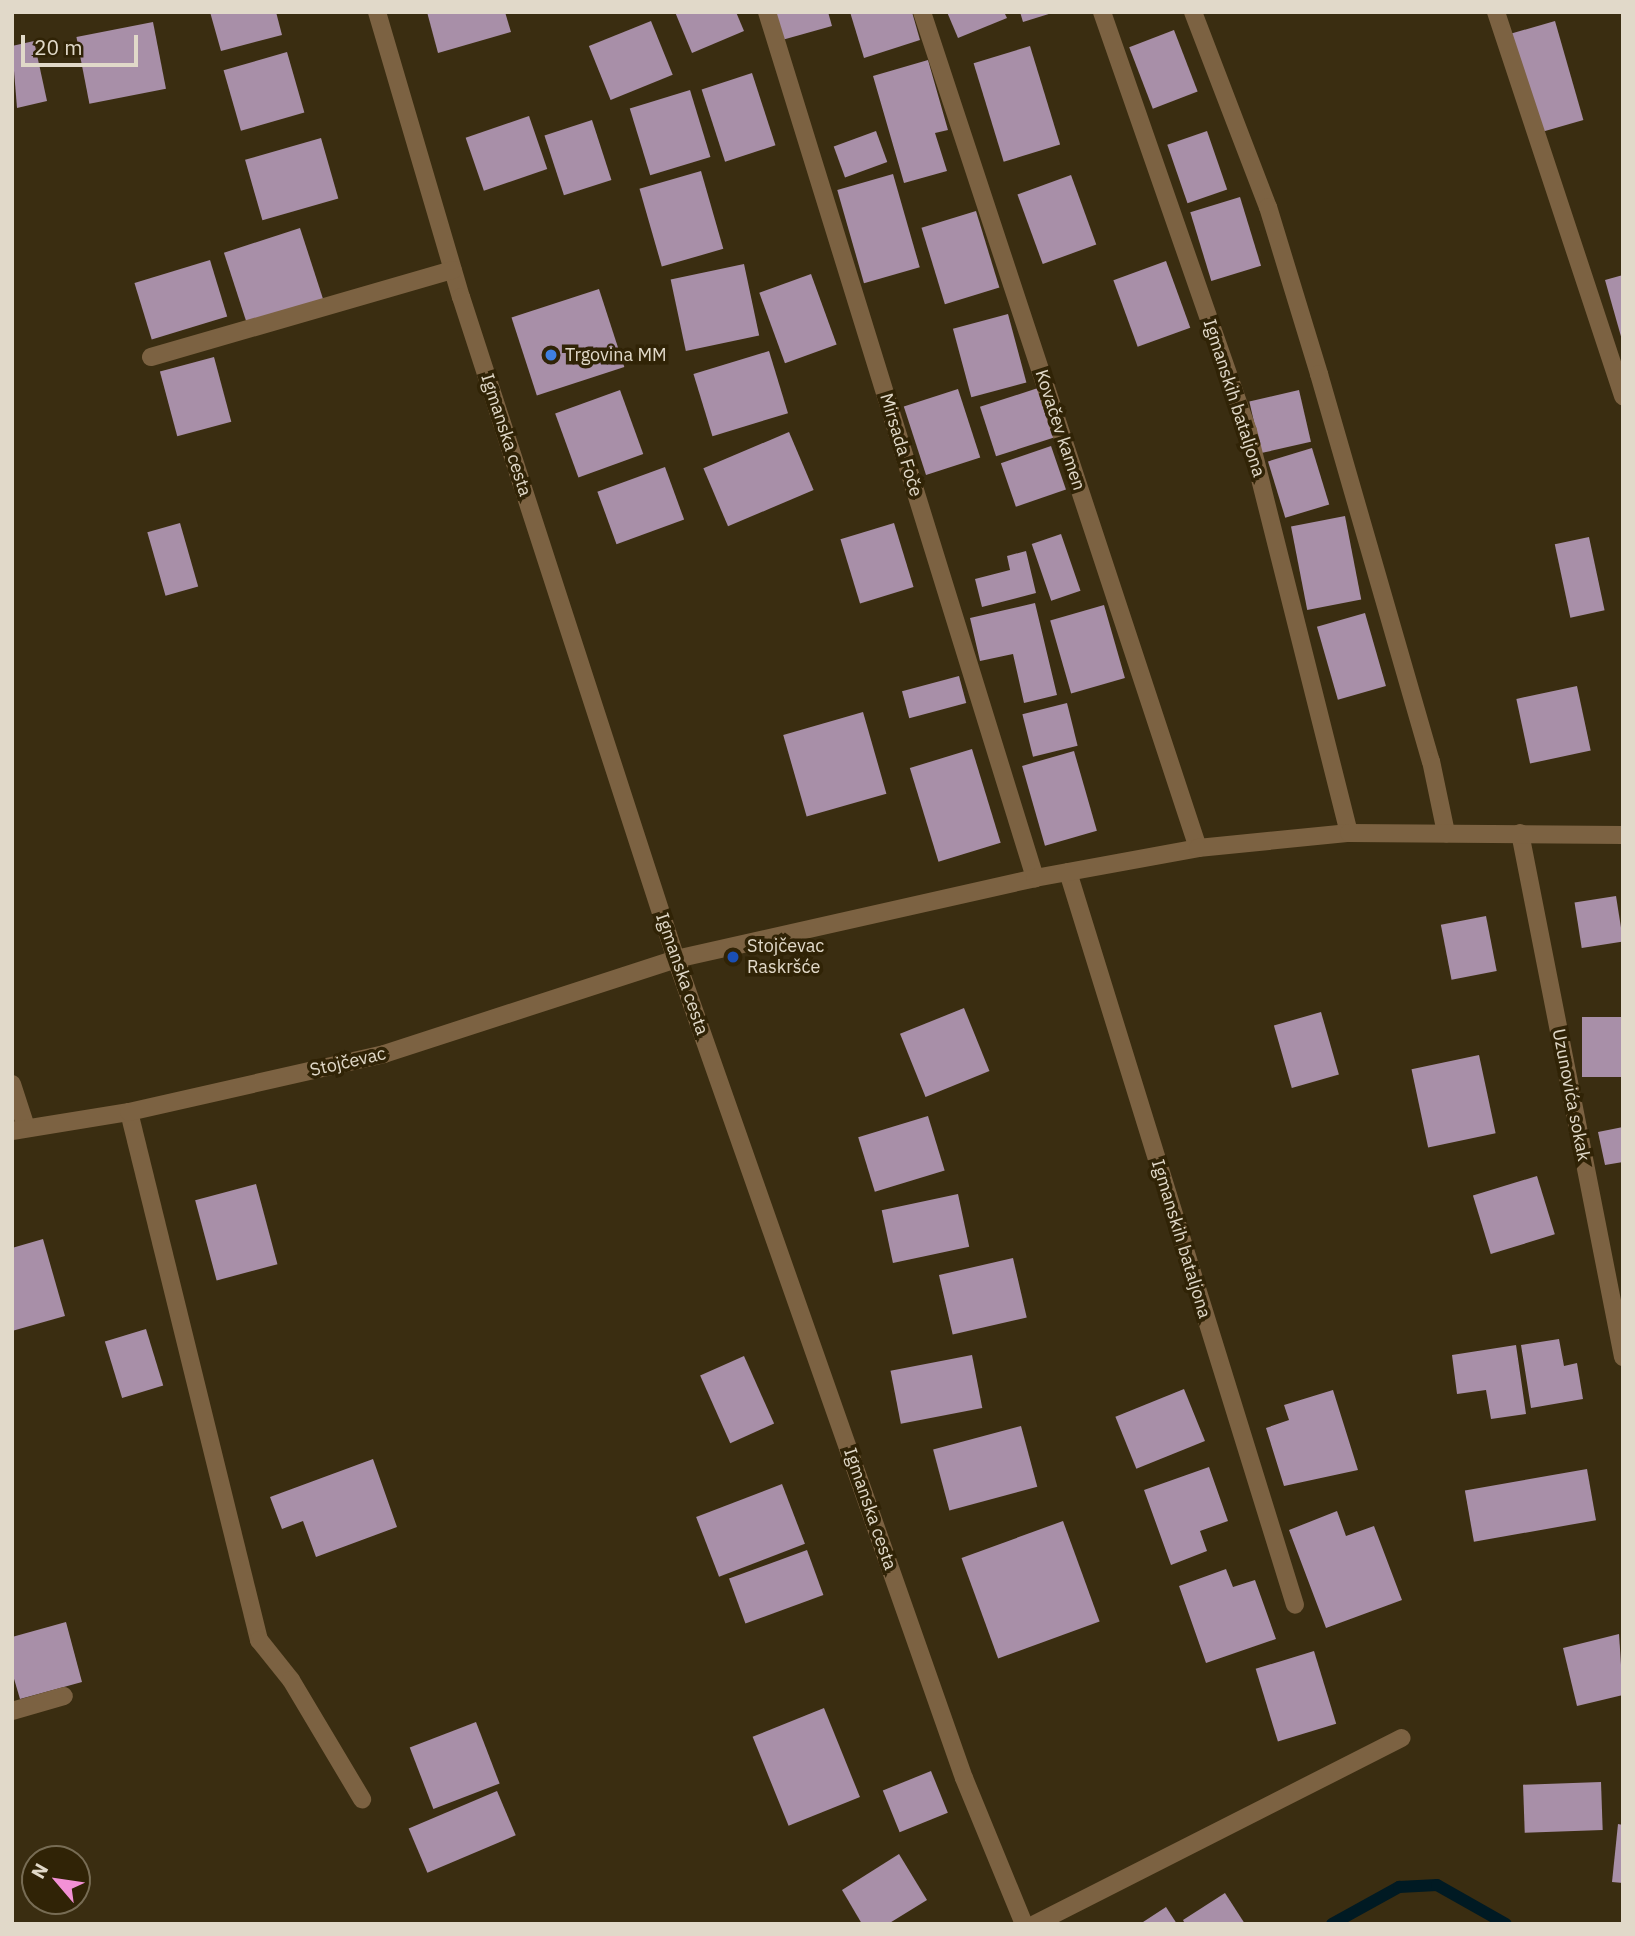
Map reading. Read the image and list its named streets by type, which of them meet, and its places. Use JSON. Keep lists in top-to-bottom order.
{
  "streets": {
    "street": [
      "Igmanskih bataljona",
      "Kovačev kamen",
      "Igmanska cesta",
      "Mirsada Foče",
      "Stojčevac",
      "Uzunovića sokak"
    ]
  },
  "crossings": [
    ["Igmanska cesta", "Stojčevac"]
  ],
  "places": ["Trgovina MM", "Stojčevac Raskršće"],
  "scale_bar": "20 m",
  "north": "top left"
}
